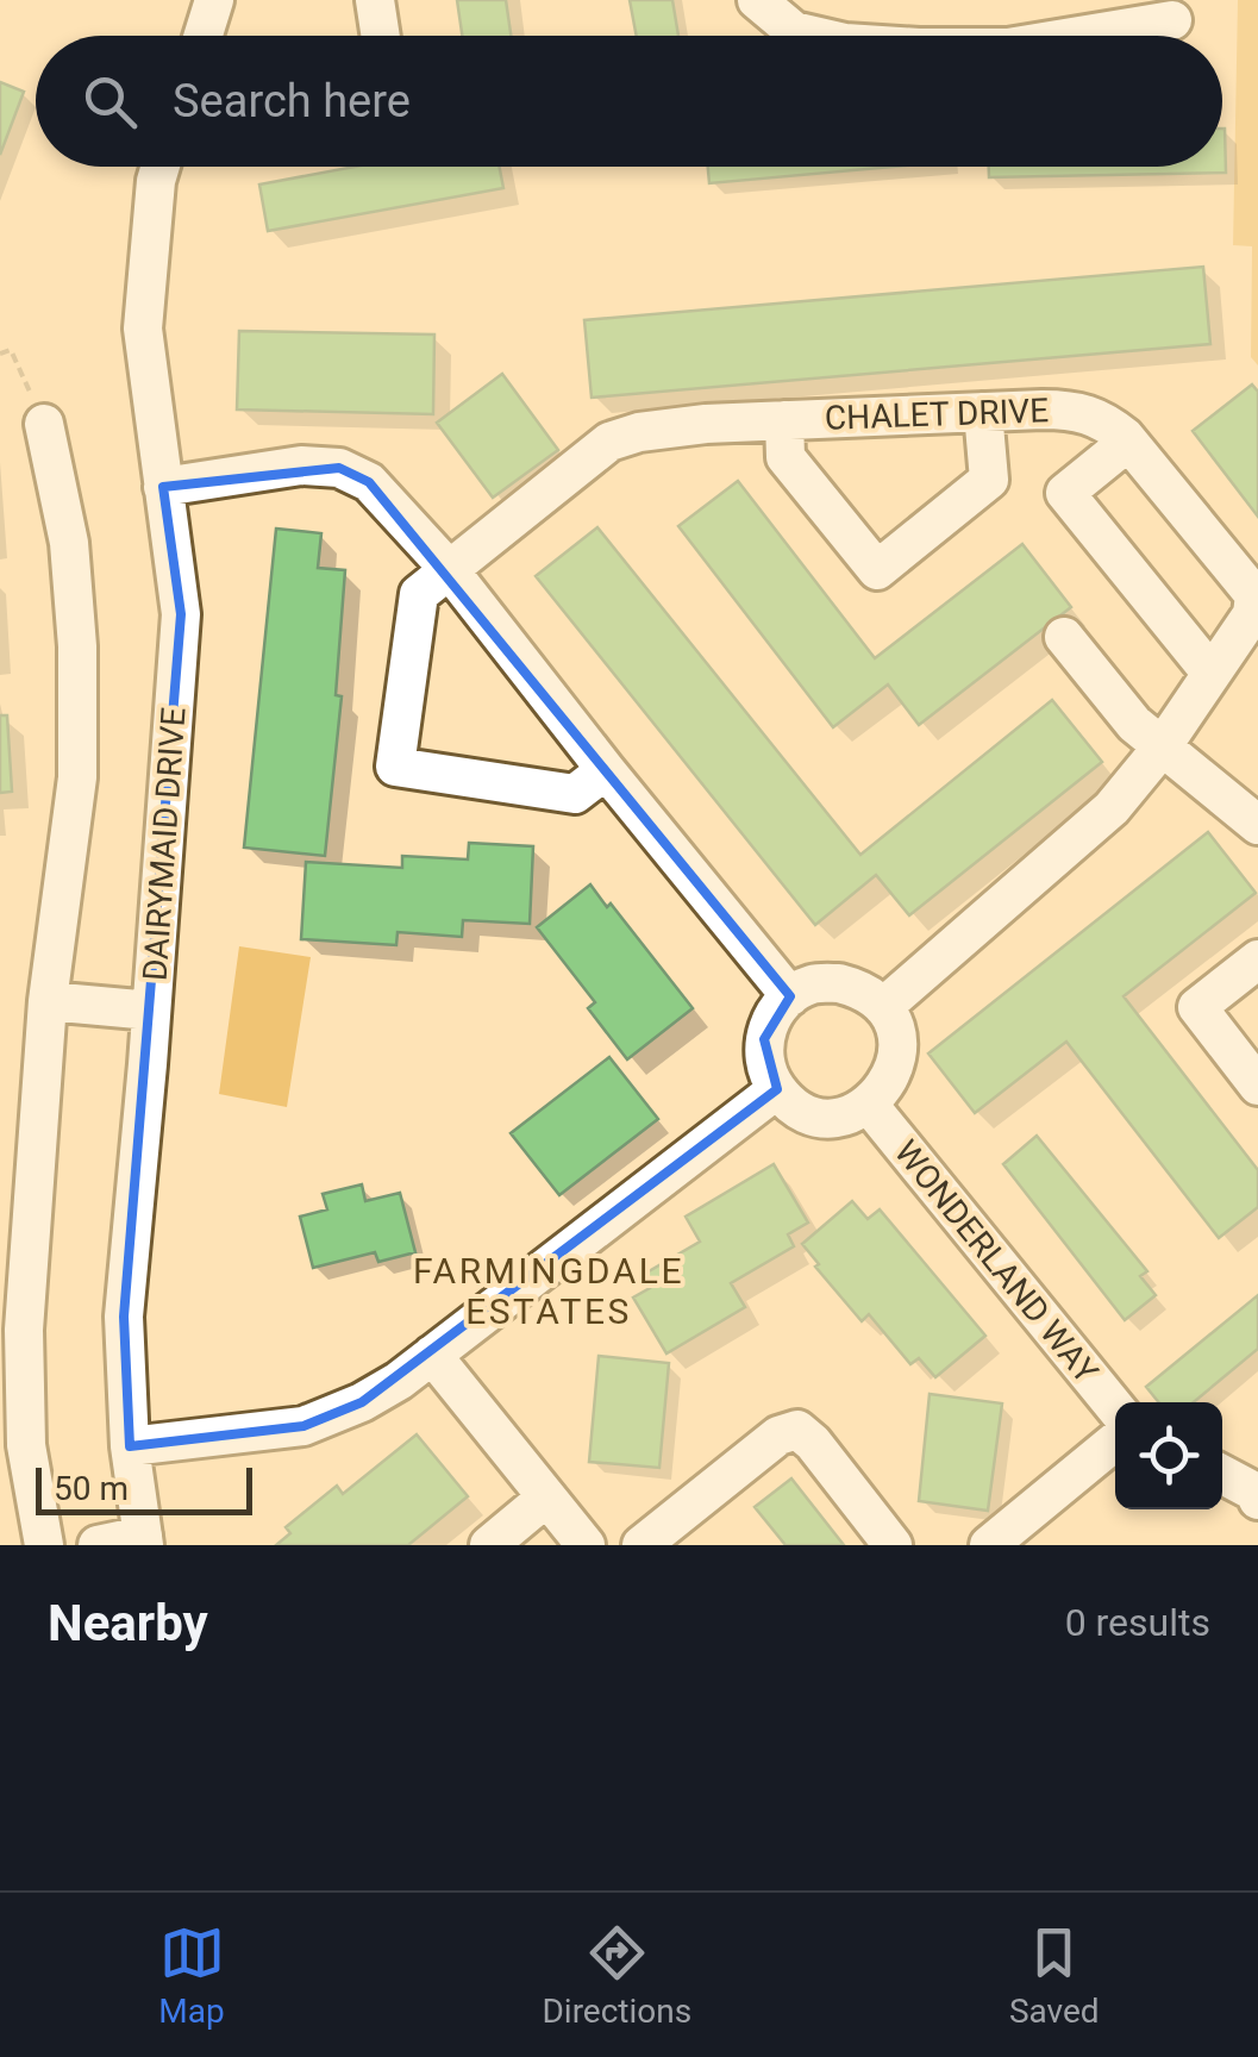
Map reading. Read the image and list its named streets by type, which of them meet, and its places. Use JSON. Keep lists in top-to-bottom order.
{
  "streets": {
    "street": ["CHALET DRIVE", "DAIRYMAID DRIVE", "WONDERLAND WAY"]
  },
  "crossings": [
    ["CHALET DRIVE", "WONDERLAND WAY"]
  ],
  "districts": ["FARMINGDALE ESTATES"],
  "scale_bar": "50 m",
  "page": {
    "search": "Search here",
    "scale": "50 m",
    "heading": ["Nearby", "0 results"],
    "nav": ["Map", "Directions", "Saved"]
  }
}
